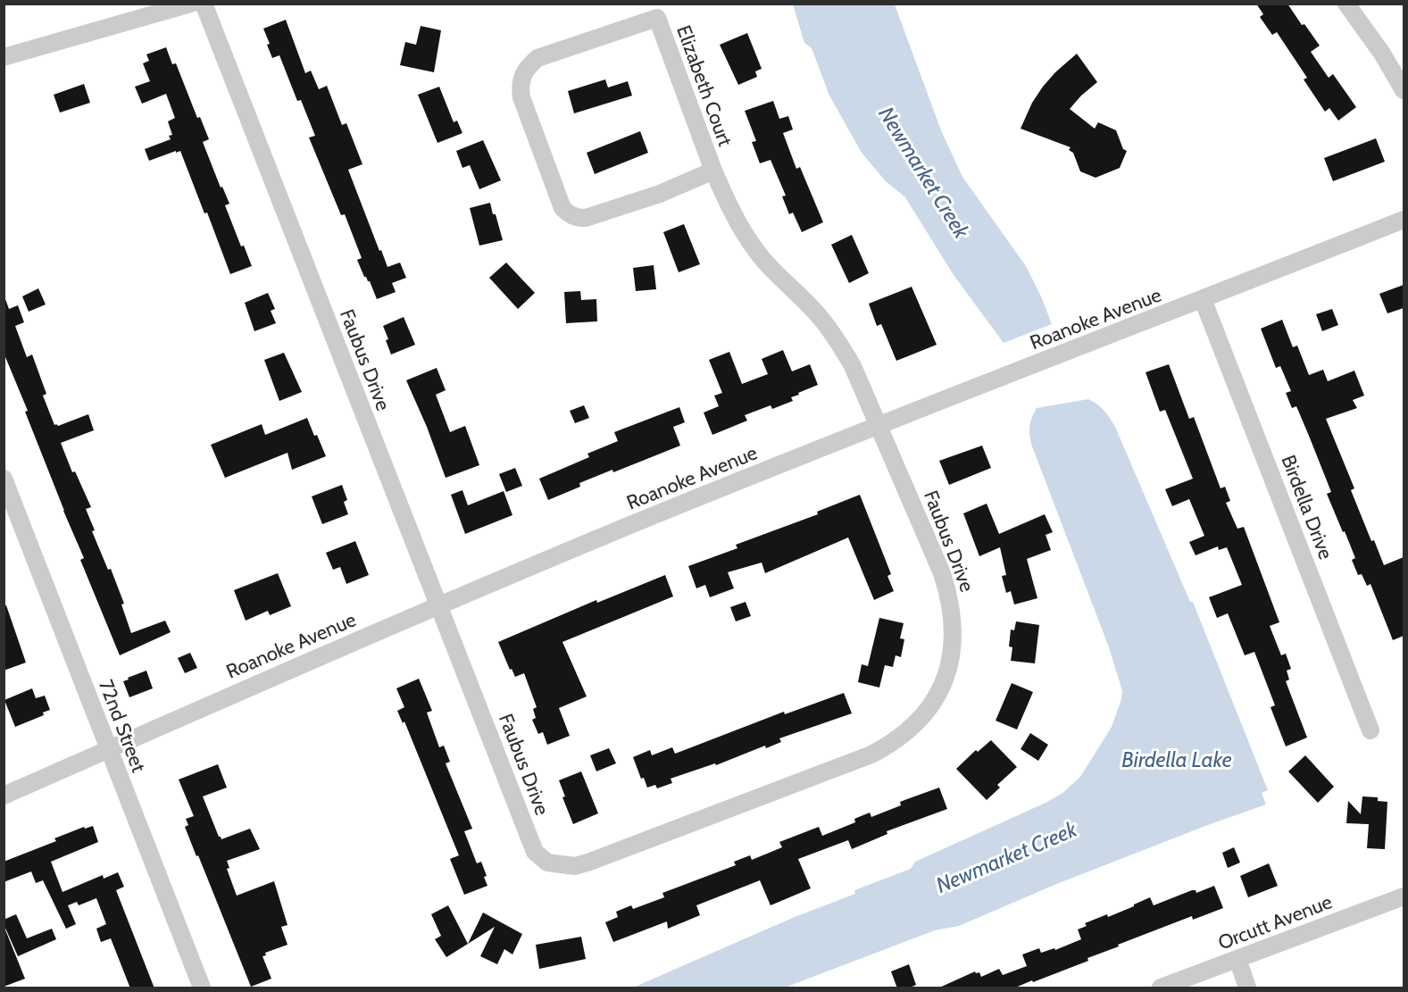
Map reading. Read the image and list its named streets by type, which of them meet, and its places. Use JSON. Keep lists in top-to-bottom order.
{
  "streets": {
    "street": [
      "Elizabeth Court",
      "Roanoke Avenue",
      "Faubus Drive",
      "Birdella Drive",
      "72nd Street",
      "Orcutt Avenue"
    ]
  },
  "crossings": [
    ["Elizabeth Court", "Roanoke Avenue"],
    ["Elizabeth Court", "Faubus Drive"],
    ["Roanoke Avenue", "Faubus Drive"],
    ["Roanoke Avenue", "Birdella Drive"],
    ["Roanoke Avenue", "72nd Street"]
  ],
  "water": ["Newmarket Creek", "Birdella Lake"]
}
